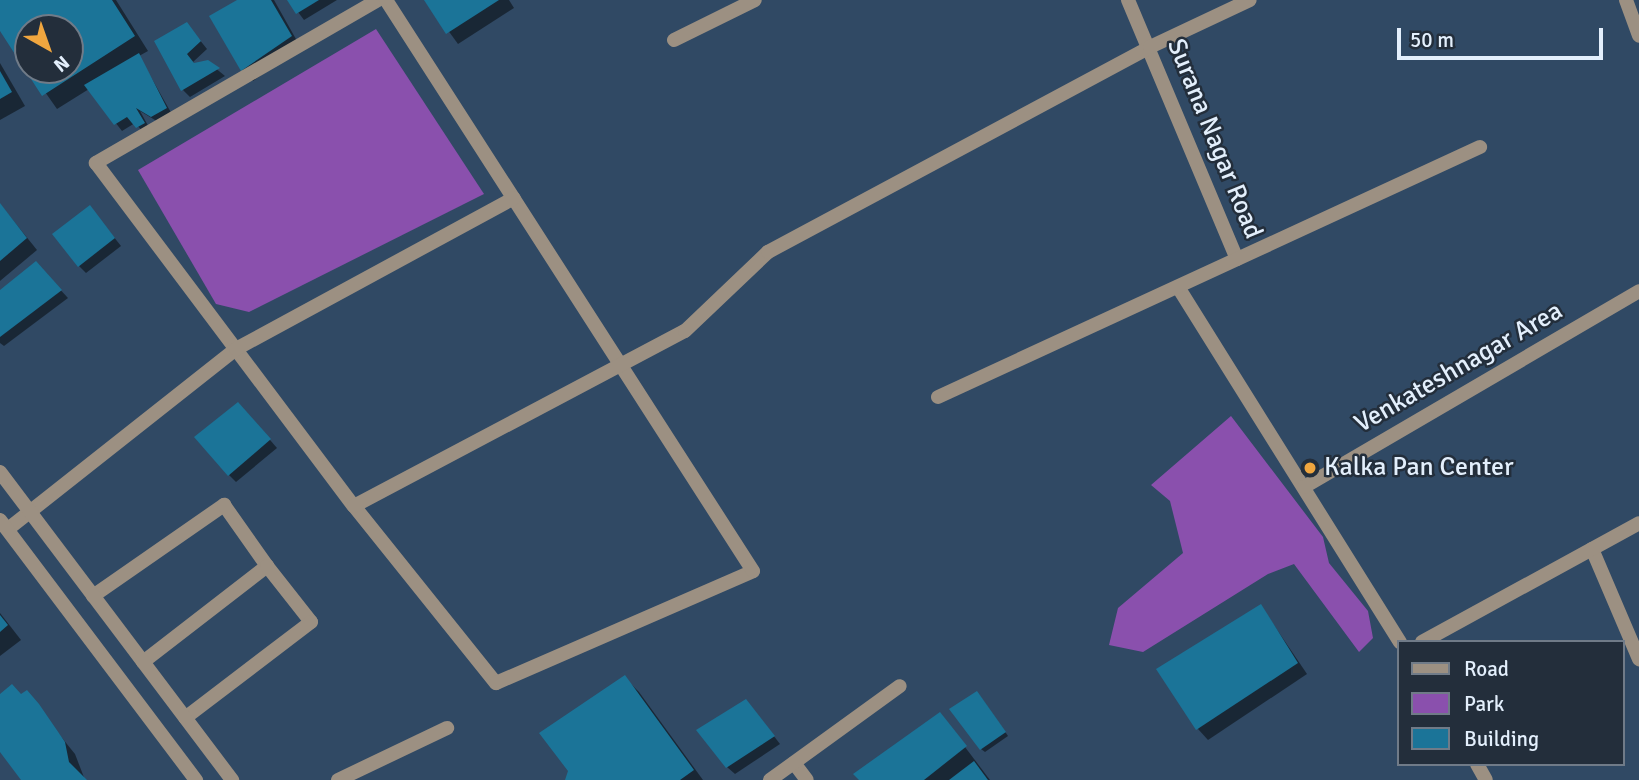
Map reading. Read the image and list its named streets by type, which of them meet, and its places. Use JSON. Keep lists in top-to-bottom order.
{
  "streets": {
    "street": ["Surana Nagar Road", "Venkateshnagar Area"]
  },
  "places": ["Kalka Pan Center"],
  "legend": ["Road", "Park", "Building"],
  "scale_bar": "50 m",
  "north": "bottom right"
}
